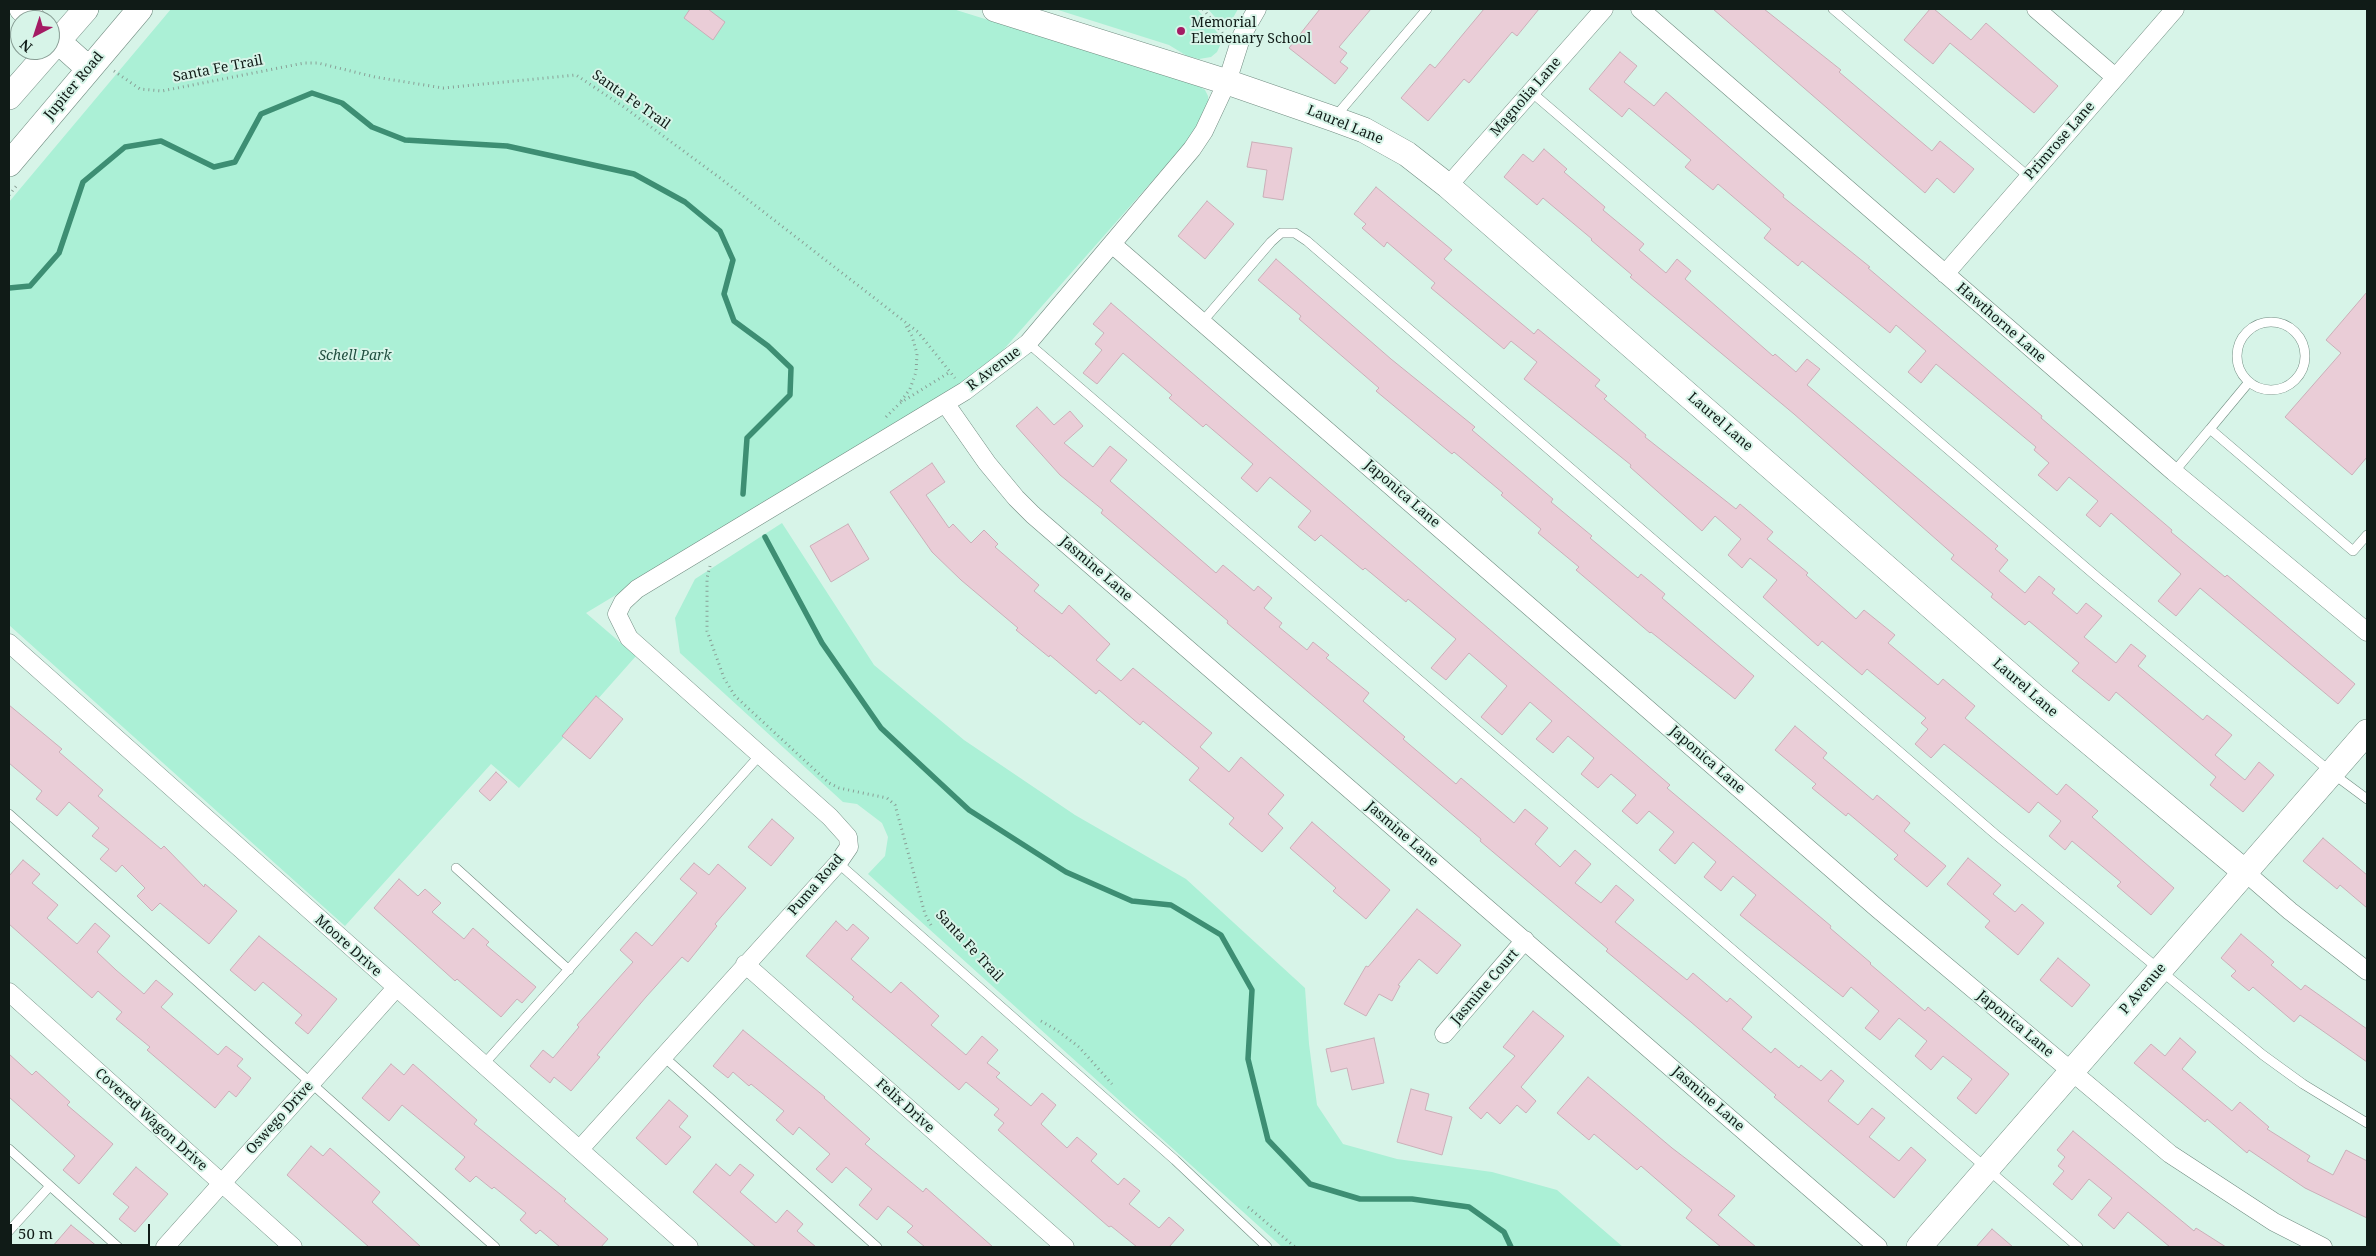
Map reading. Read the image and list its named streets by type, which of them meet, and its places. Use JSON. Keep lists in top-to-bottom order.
{
  "streets": {
    "street": [
      "Jupiter Road",
      "Magnolia Lane",
      "Laurel Lane",
      "Primrose Lane",
      "Hawthorne Lane",
      "R Avenue",
      "Japonica Lane",
      "Jasmine Lane",
      "Puma Road",
      "Moore Drive",
      "Jasmine Court",
      "P Avenue",
      "Felix Drive",
      "Oswego Drive",
      "Covered Wagon Drive"
    ],
    "path": ["Santa Fe Trail"]
  },
  "crossings": [
    ["Santa Fe Trail", "Jupiter Road"],
    ["Santa Fe Trail", "R Avenue"],
    ["Magnolia Lane", "Laurel Lane"],
    ["Laurel Lane", "R Avenue"],
    ["Laurel Lane", "P Avenue"],
    ["Primrose Lane", "Hawthorne Lane"],
    ["R Avenue", "Japonica Lane"],
    ["R Avenue", "Jasmine Lane"],
    ["R Avenue", "Puma Road"],
    ["Japonica Lane", "P Avenue"],
    ["Jasmine Lane", "Jasmine Court"],
    ["Puma Road", "Moore Drive"],
    ["Puma Road", "Felix Drive"],
    ["Moore Drive", "Oswego Drive"],
    ["Oswego Drive", "Covered Wagon Drive"]
  ],
  "parks": ["Schell Park"],
  "places": ["Memorial Elemenary School"],
  "scale_bar": "50 m",
  "north": "bottom left"
}
